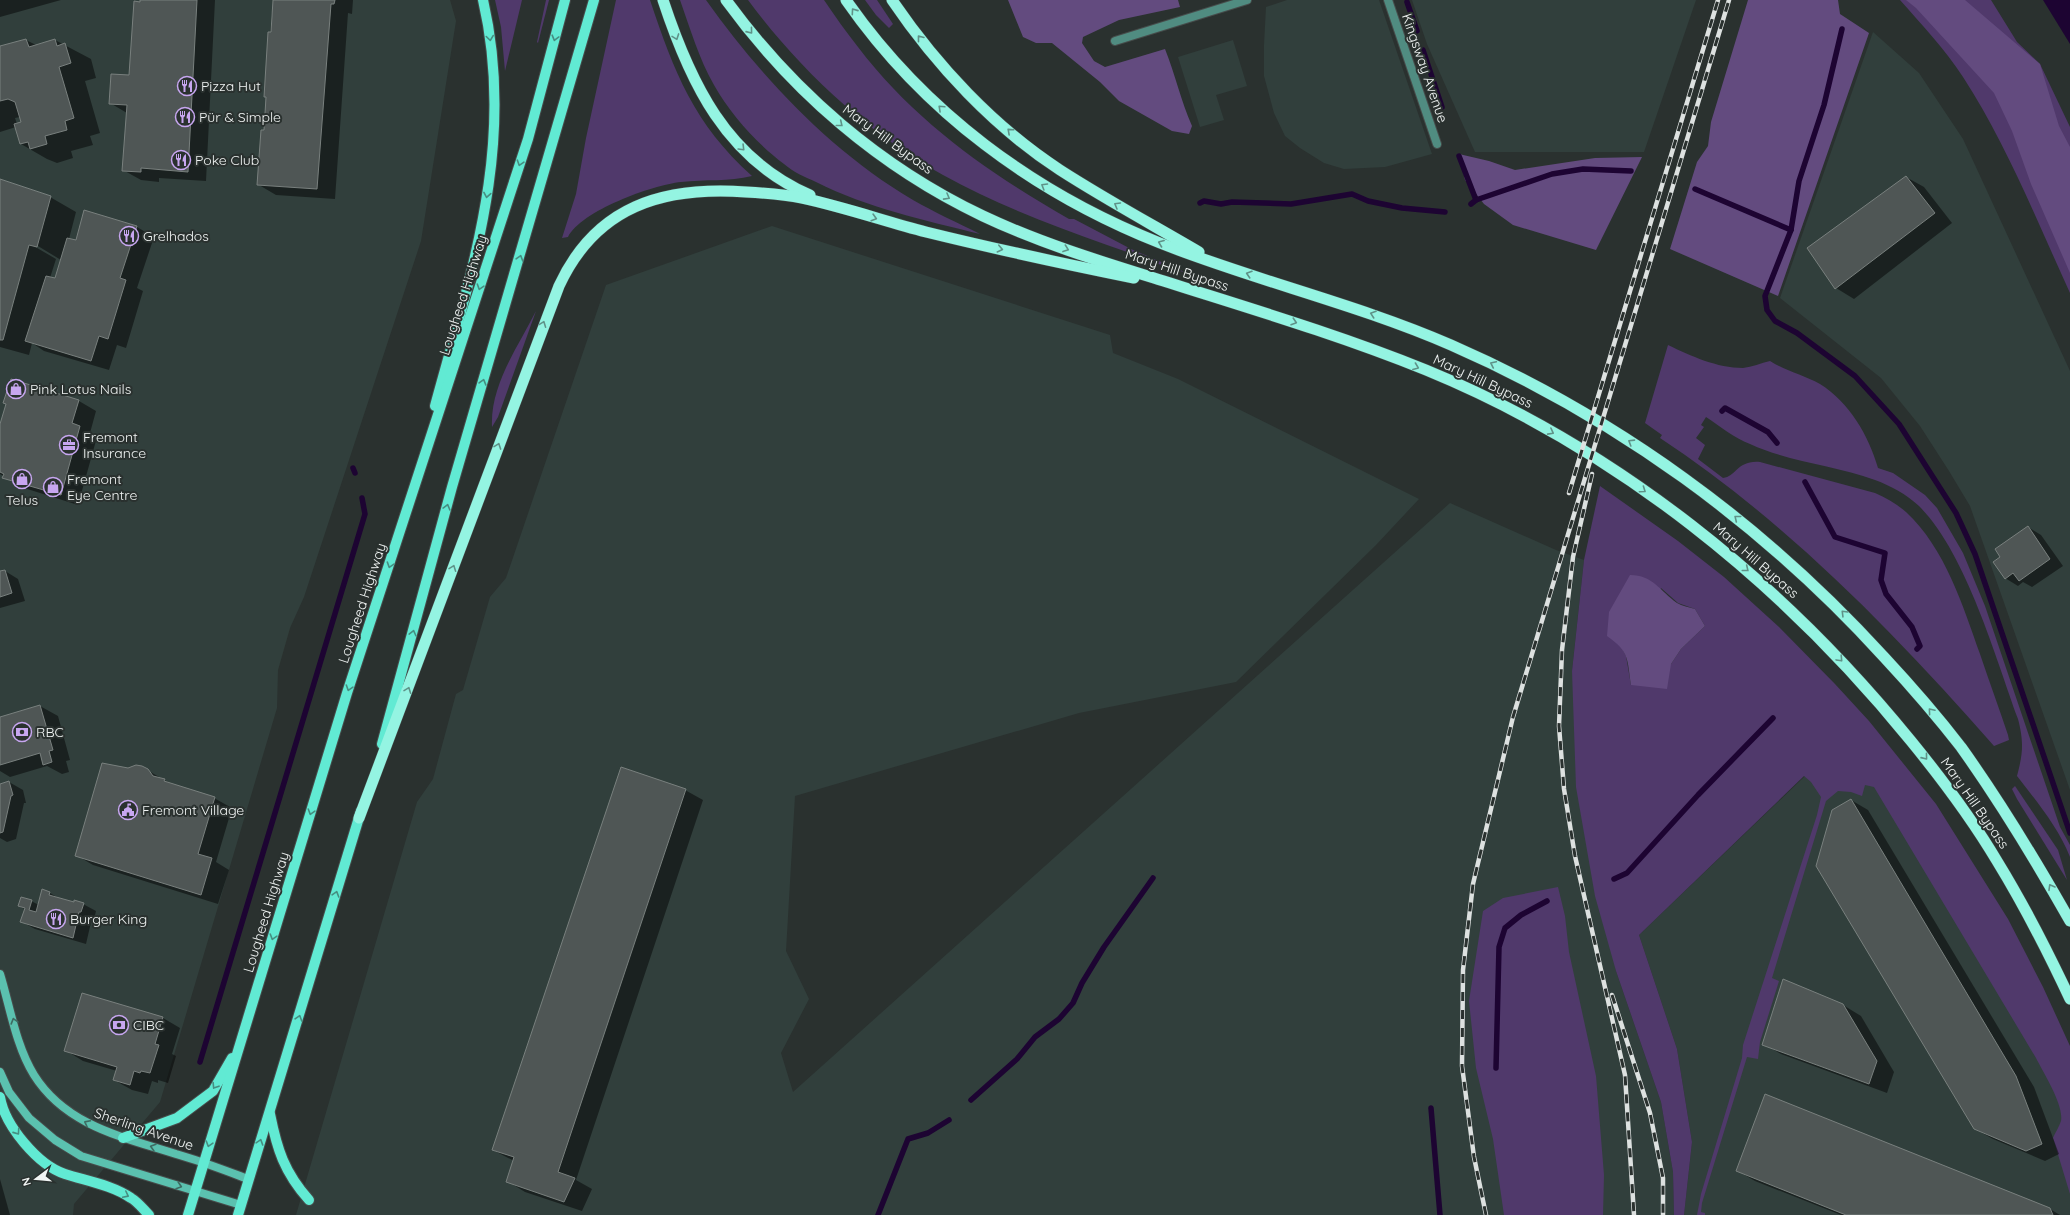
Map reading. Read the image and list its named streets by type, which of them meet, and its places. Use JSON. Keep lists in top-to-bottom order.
{
  "streets": {
    "highway": ["Mary Hill Bypass"],
    "main road": ["Lougheed Highway", "Sherling Avenue"],
    "street": ["Kingsway Avenue"]
  },
  "crossings": [
    ["Lougheed Highway", "Sherling Avenue"]
  ],
  "places": {
    "restaurant": [
      "Pizza Hut",
      "Pür & Simple",
      "Poke Club",
      "Grelhados",
      "Burger King"
    ],
    "shop": ["Pink Lotus Nails", "Telus", "Fremont Eye Centre"],
    "office": ["Fremont Insurance"],
    "bank": ["RBC", "CIBC"],
    "public building": ["Fremont Village"]
  },
  "north": "left"
}
